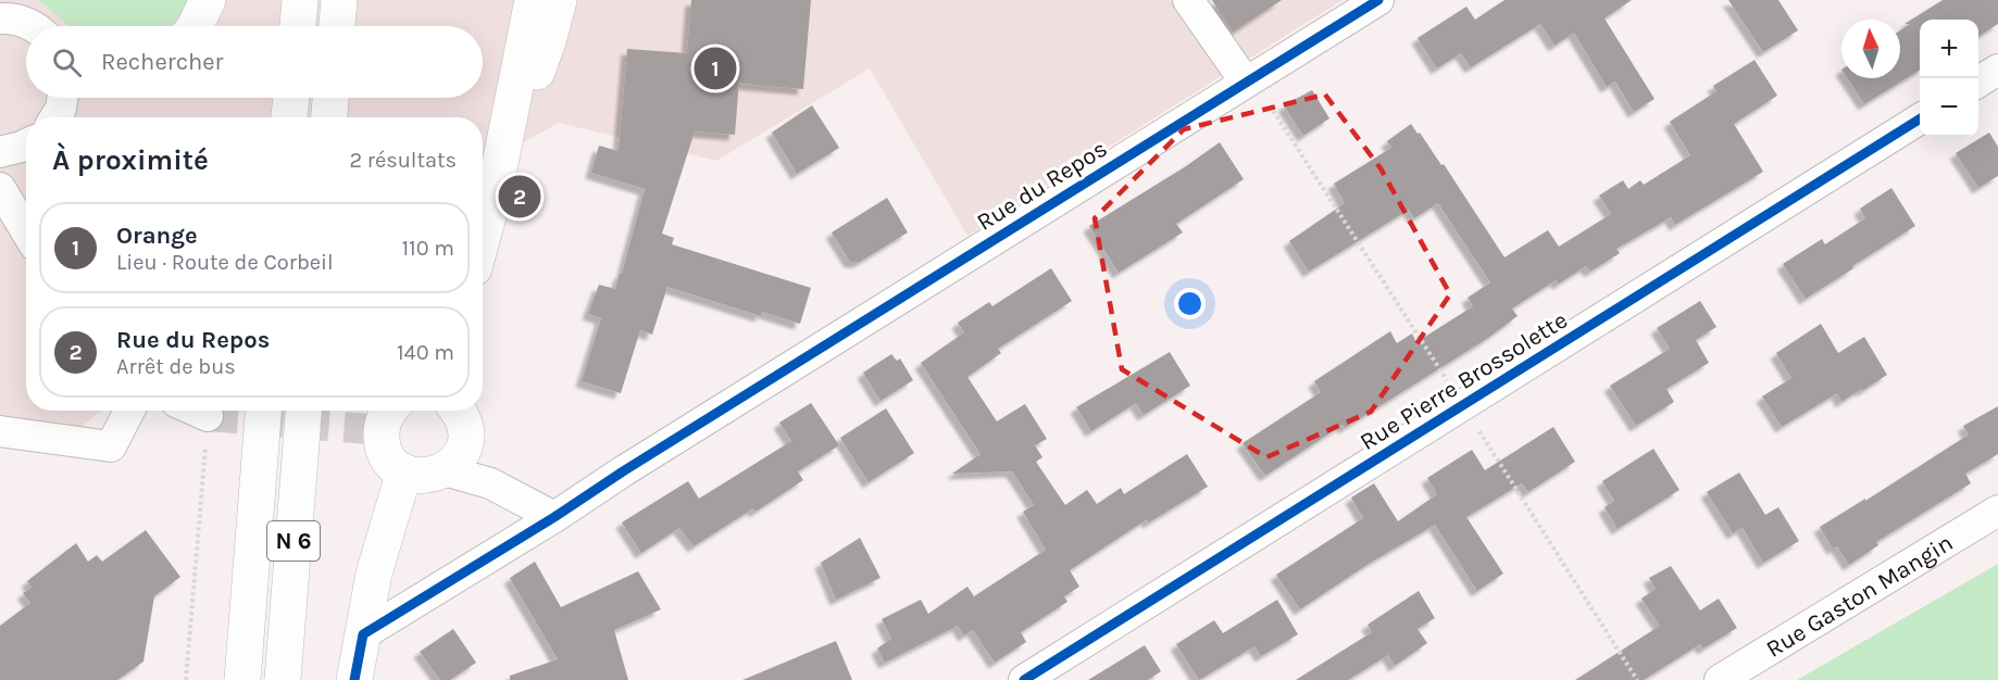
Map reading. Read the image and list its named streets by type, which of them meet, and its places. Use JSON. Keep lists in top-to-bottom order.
{
  "streets": {
    "main road": ["N 6"],
    "street": ["Rue du Repos", "Rue Pierre Brossolette", "Rue Gaston Mangin"]
  },
  "north": "top",
  "page": {
    "map_buttons": ["+", "−"],
    "search": "Rechercher",
    "pins": ["1", "2"],
    "heading": ["À proximité", "2 résultats"],
    "list": [
      {
        "mark": "1",
        "name": "Orange",
        "note": "Lieu · Route de Corbeil",
        "value": "110 m"
      },
      {
        "mark": "2",
        "name": "Rue du Repos",
        "note": "Arrêt de bus",
        "value": "140 m"
      }
    ]
  }
}
